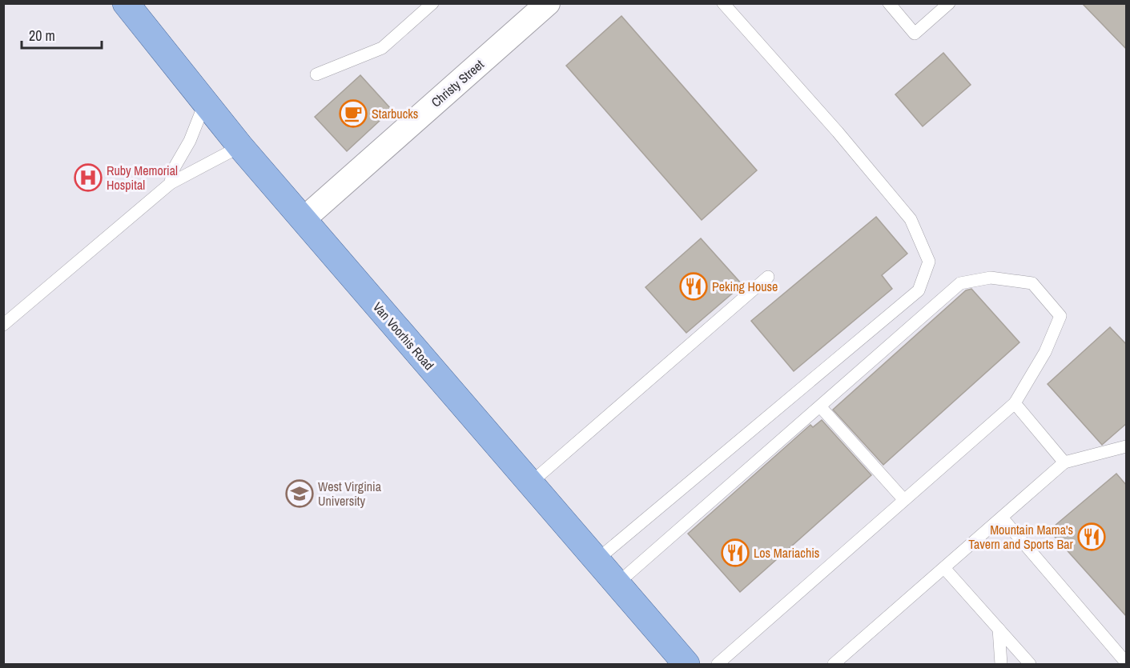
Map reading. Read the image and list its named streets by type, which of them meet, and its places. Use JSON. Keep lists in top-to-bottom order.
{
  "streets": {
    "main road": ["Van Voorhis Road"],
    "street": ["Christy Street"]
  },
  "crossings": [
    ["Christy Street", "Van Voorhis Road"]
  ],
  "places": {
    "cafe": ["Starbucks"],
    "hospital": ["Ruby Memorial Hospital"],
    "restaurant": ["Peking House", "Mountain Mama's Tavern and Sports Bar", "Los Mariachis"],
    "school or university": ["West Virginia University"]
  },
  "scale_bar": "20 m"
}
